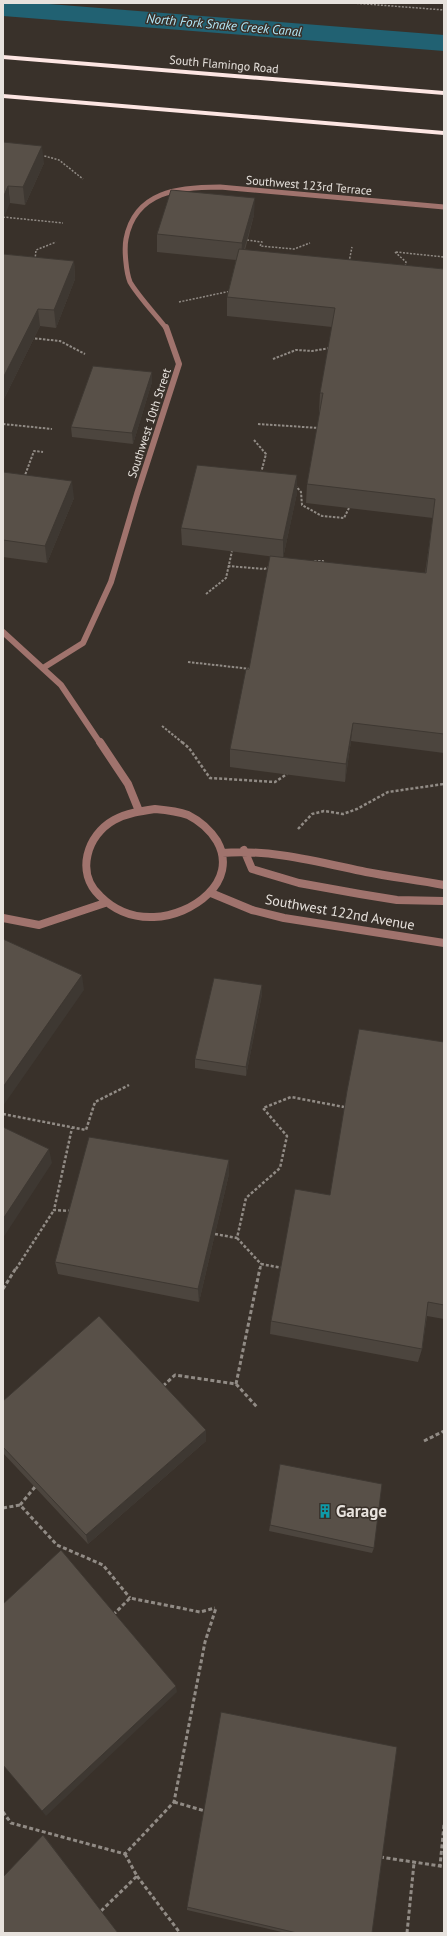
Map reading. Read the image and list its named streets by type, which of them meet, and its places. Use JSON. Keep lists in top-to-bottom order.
{
  "streets": {
    "highway": ["South Flamingo Road"],
    "street": ["Southwest 123rd Terrace", "Southwest 10th Street", "Southwest 122nd Avenue"]
  },
  "crossings": [
    ["Southwest 123rd Terrace", "Southwest 10th Street"]
  ],
  "water": ["North Fork Snake Creek Canal"],
  "places": {
    "building": ["Garage"]
  }
}
